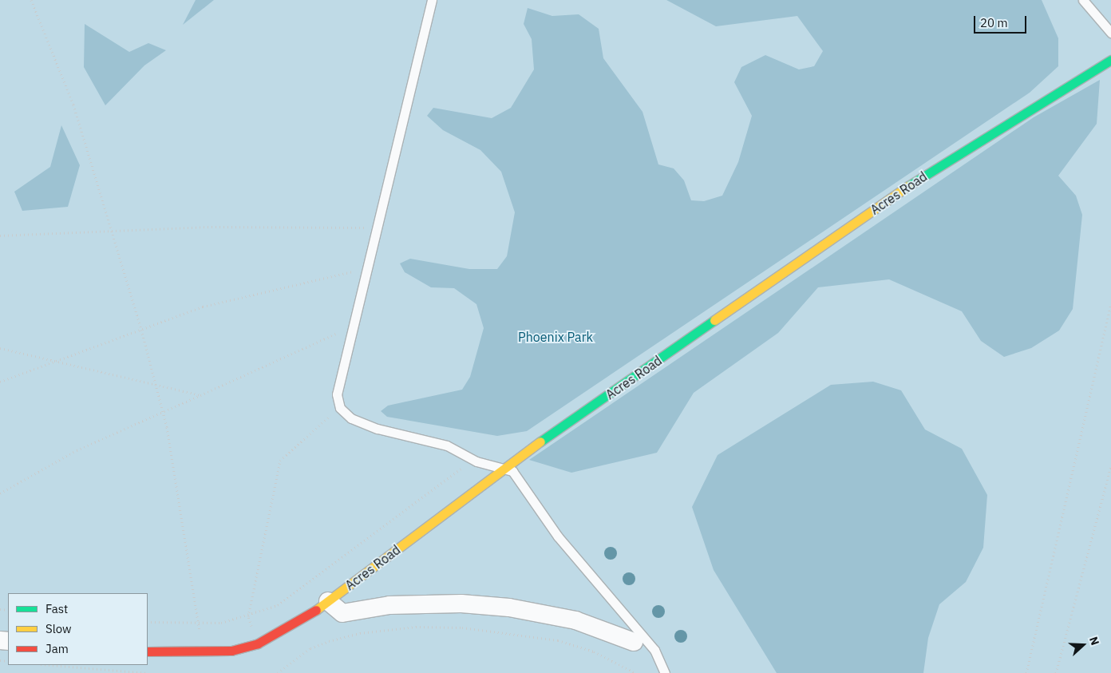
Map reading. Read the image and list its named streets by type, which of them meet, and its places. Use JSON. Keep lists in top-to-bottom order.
{
  "streets": {
    "street": ["Acres Road"]
  },
  "parks": ["Phoenix Park"],
  "legend": ["Fast", "Slow", "Jam"],
  "scale_bar": "20 m",
  "north": "right"
}
